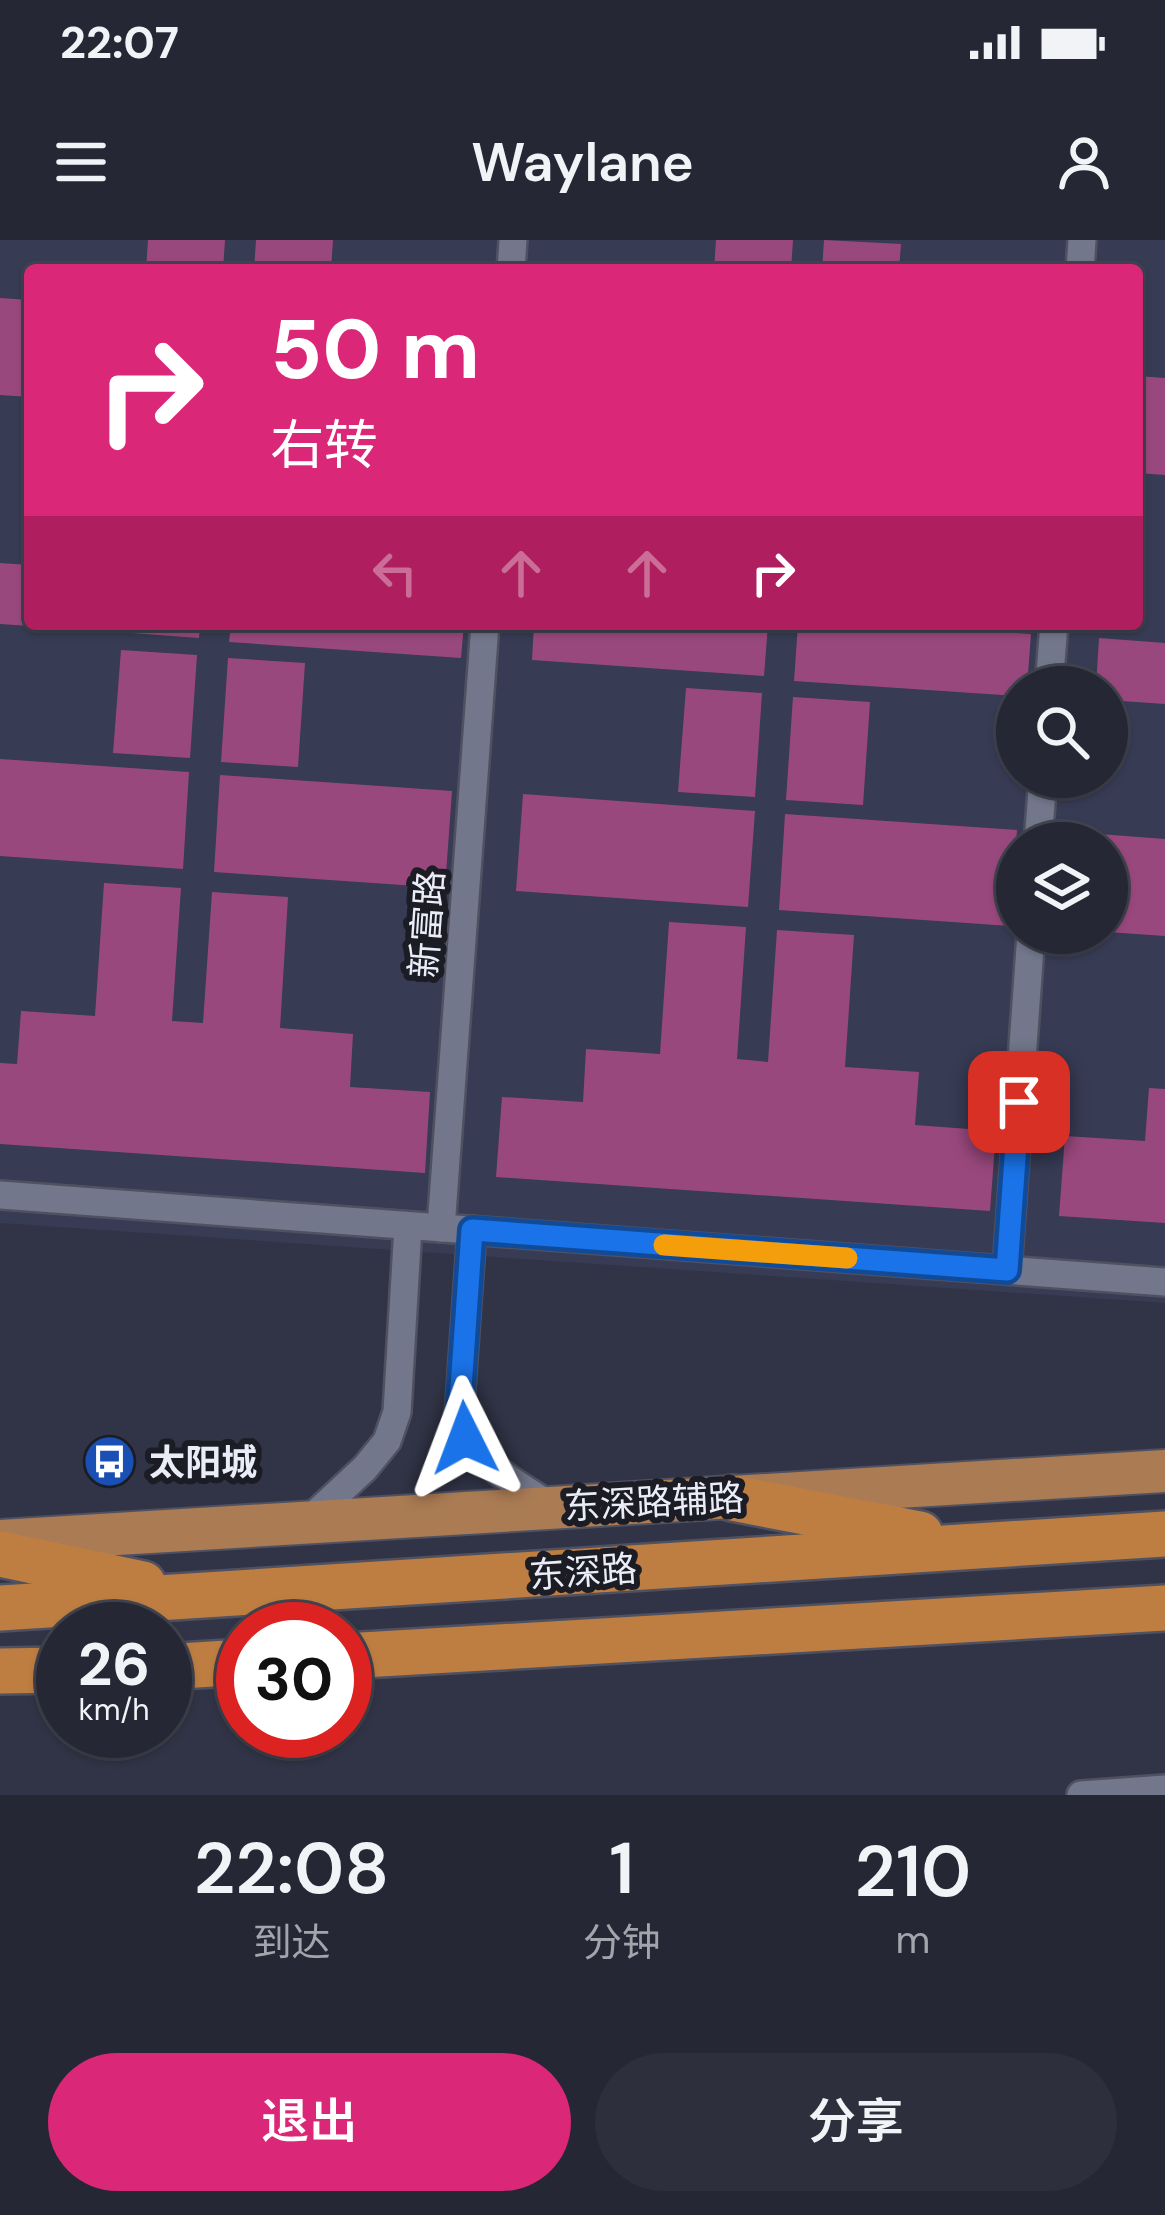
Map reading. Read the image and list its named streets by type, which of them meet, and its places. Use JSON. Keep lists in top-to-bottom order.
{
  "streets": {
    "highway": ["东深路"],
    "main road": ["东深路辅路"],
    "street": ["新富路"]
  },
  "places": {
    "bus stop": ["太阳城"]
  },
  "page": {
    "status": "22:07",
    "header": "Waylane",
    "turn": ["50 m", "右转"],
    "speed": "26 km/h",
    "limit": "30",
    "eta": [
      "22:08",
      "到达",
      "1",
      "分钟",
      "210",
      "m"
    ],
    "buttons": ["退出", "分享"]
  }
}
